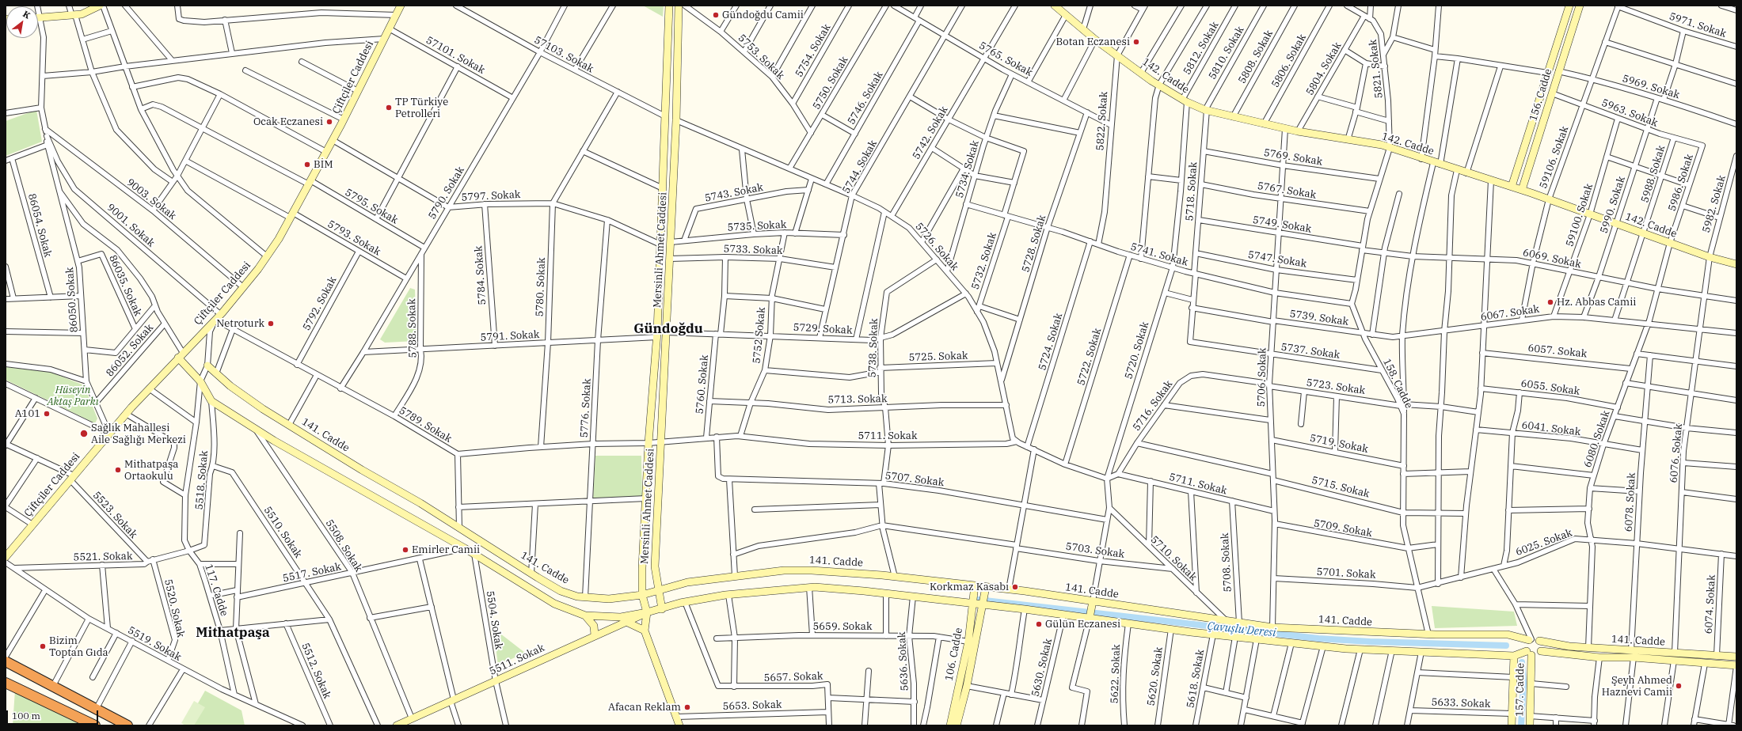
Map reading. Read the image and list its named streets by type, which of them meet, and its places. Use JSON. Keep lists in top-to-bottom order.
{
  "streets": {
    "street": [
      "5971. Sokak",
      "5812. Sokak",
      "5754. Sokak",
      "5810. Sokak",
      "57103. Sokak",
      "57101. Sokak",
      "5753. Sokak",
      "5808. Sokak",
      "5765. Sokak",
      "5806. Sokak",
      "5804. Sokak",
      "5821. Sokak",
      "142. Cadde",
      "Çiftçiler Caddesi",
      "5750. Sokak",
      "5969. Sokak",
      "156. Cadde",
      "5746. Sokak",
      "5963. Sokak",
      "5822. Sokak",
      "5742. Sokak",
      "5769. Sokak",
      "59106. Sokak",
      "5744. Sokak",
      "5734. Sokak",
      "5988. Sokak",
      "5986. Sokak",
      "5767. Sokak",
      "5718. Sokak",
      "5790. Sokak",
      "5743. Sokak",
      "5797. Sokak",
      "9003. Sokak",
      "5982. Sokak",
      "5990. Sokak",
      "5795. Sokak",
      "59100. Sokak",
      "5749. Sokak",
      "86054. Sokak",
      "9001. Sokak",
      "5735. Sokak",
      "5793. Sokak",
      "5728. Sokak",
      "5726. Sokak",
      "Mersinli Ahmet Caddesi",
      "5733. Sokak",
      "5741. Sokak",
      "6069. Sokak",
      "5747. Sokak",
      "5732. Sokak",
      "5784. Sokak",
      "86035. Sokak",
      "5780. Sokak",
      "86050. Sokak",
      "5792. Sokak",
      "6067. Sokak",
      "5739. Sokak",
      "5788. Sokak",
      "5729. Sokak",
      "5752 Sokak",
      "5791. Sokak",
      "5724. Sokak",
      "5738. Sokak",
      "86052. Sokak",
      "5720. Sokak",
      "5737. Sokak",
      "6057. Sokak",
      "5725. Sokak",
      "5722. Sokak",
      "5706. Sokak",
      "158. Cadde",
      "5760. Sokak",
      "5723. Sokak",
      "6055. Sokak",
      "5713. Sokak",
      "5716. Sokak",
      "5776. Sokak",
      "5789. Sokak",
      "6041. Sokak",
      "141. Cadde",
      "5711. Sokak",
      "6080. Sokak",
      "5719. Sokak",
      "6076. Sokak",
      "5707. Sokak",
      "5518. Sokak",
      "5715. Sokak",
      "6078. Sokak",
      "5523. Sokak",
      "5709. Sokak",
      "5510. Sokak",
      "6025. Sokak",
      "5508. Sokak",
      "5703. Sokak",
      "5521. Sokak",
      "5710. Sokak",
      "5708. Sokak",
      "5517. Sokak",
      "5701. Sokak",
      "117. Cadde",
      "6074. Sokak",
      "5520. Sokak",
      "5504. Sokak",
      "5659. Sokak",
      "5519. Sokak",
      "106. Cadde",
      "5511. Sokak",
      "5636. Sokak",
      "5630. Sokak",
      "5512. Sokak",
      "5622. Sokak",
      "5620. Sokak",
      "5657. Sokak",
      "5618. Sokak",
      "157. Cadde",
      "5633. Sokak",
      "5653. Sokak"
    ]
  },
  "crossings": [
    ["5971. Sokak", "59106. Sokak"],
    ["5812. Sokak", "142. Cadde"],
    ["5812. Sokak", "5720. Sokak"],
    ["5754. Sokak", "5753. Sokak"],
    ["5810. Sokak", "142. Cadde"],
    ["5810. Sokak", "5718. Sokak"],
    ["57103. Sokak", "5790. Sokak"],
    ["57103. Sokak", "Mersinli Ahmet Caddesi"],
    ["57101. Sokak", "Çiftçiler Caddesi"],
    ["57101. Sokak", "5790. Sokak"],
    ["5753. Sokak", "5750. Sokak"],
    ["5808. Sokak", "142. Cadde"],
    ["5765. Sokak", "5746. Sokak"],
    ["5765. Sokak", "5822. Sokak"],
    ["5765. Sokak", "5742. Sokak"],
    ["5765. Sokak", "5744. Sokak"],
    ["5765. Sokak", "5734. Sokak"],
    ["5765. Sokak", "5728. Sokak"],
    ["5806. Sokak", "142. Cadde"],
    ["5804. Sokak", "5821. Sokak"],
    ["5804. Sokak", "142. Cadde"],
    ["5821. Sokak", "142. Cadde"],
    ["142. Cadde", "156. Cadde"],
    ["142. Cadde", "5822. Sokak"],
    ["142. Cadde", "59106. Sokak"],
    ["142. Cadde", "5988. Sokak"],
    ["142. Cadde", "5986. Sokak"],
    ["142. Cadde", "5718. Sokak"],
    ["142. Cadde", "5982. Sokak"],
    ["142. Cadde", "5990. Sokak"],
    ["142. Cadde", "59100. Sokak"],
    ["142. Cadde", "5720. Sokak"],
    ["142. Cadde", "5706. Sokak"],
    ["142. Cadde", "6080. Sokak"],
    ["142. Cadde", "6076. Sokak"],
    ["Çiftçiler Caddesi", "5797. Sokak"],
    ["Çiftçiler Caddesi", "9003. Sokak"],
    ["Çiftçiler Caddesi", "5795. Sokak"],
    ["Çiftçiler Caddesi", "9001. Sokak"],
    ["Çiftçiler Caddesi", "5793. Sokak"],
    ["Çiftçiler Caddesi", "86050. Sokak"],
    ["Çiftçiler Caddesi", "5789. Sokak"],
    ["Çiftçiler Caddesi", "5523. Sokak"],
    ["5750. Sokak", "5726. Sokak"],
    ["5969. Sokak", "156. Cadde"],
    ["5969. Sokak", "59106. Sokak"],
    ["5969. Sokak", "5990. Sokak"],
    ["156. Cadde", "5963. Sokak"],
    ["5746. Sokak", "5726. Sokak"],
    ["5963. Sokak", "59106. Sokak"],
    ["5963. Sokak", "5988. Sokak"],
    ["5963. Sokak", "5986. Sokak"],
    ["5963. Sokak", "5990. Sokak"],
    ["5963. Sokak", "59100. Sokak"],
    ["5822. Sokak", "5741. Sokak"],
    ["5742. Sokak", "5726. Sokak"],
    ["5769. Sokak", "5718. Sokak"],
    ["5769. Sokak", "5706. Sokak"],
    ["59106. Sokak", "6069. Sokak"],
    ["59106. Sokak", "6067. Sokak"],
    ["5744. Sokak", "5735. Sokak"],
    ["5744. Sokak", "5726. Sokak"],
    ["5744. Sokak", "5733. Sokak"],
    ["5744. Sokak", "5729. Sokak"],
    ["5734. Sokak", "5726. Sokak"],
    ["5734. Sokak", "5741. Sokak"],
    ["5734. Sokak", "5732. Sokak"],
    ["5988. Sokak", "6069. Sokak"],
    ["5988. Sokak", "6067. Sokak"],
    ["5986. Sokak", "6080. Sokak"],
    ["5767. Sokak", "5718. Sokak"],
    ["5767. Sokak", "5706. Sokak"],
    ["5718. Sokak", "5749. Sokak"],
    ["5718. Sokak", "5741. Sokak"],
    ["5718. Sokak", "5747. Sokak"],
    ["5718. Sokak", "5737. Sokak"],
    ["5790. Sokak", "5797. Sokak"],
    ["5790. Sokak", "5795. Sokak"],
    ["5790. Sokak", "5793. Sokak"],
    ["5790. Sokak", "5788. Sokak"],
    ["5790. Sokak", "5791. Sokak"],
    ["5790. Sokak", "5789. Sokak"],
    ["5743. Sokak", "5735. Sokak"],
    ["5797. Sokak", "Mersinli Ahmet Caddesi"],
    ["5797. Sokak", "5784. Sokak"],
    ["5797. Sokak", "5780. Sokak"],
    ["5797. Sokak", "5776. Sokak"],
    ["9003. Sokak", "86050. Sokak"],
    ["5982. Sokak", "6076. Sokak"],
    ["5990. Sokak", "6069. Sokak"],
    ["5990. Sokak", "6067. Sokak"],
    ["59100. Sokak", "6069. Sokak"],
    ["59100. Sokak", "6067. Sokak"],
    ["5749. Sokak", "6069. Sokak"],
    ["5749. Sokak", "5706. Sokak"],
    ["9001. Sokak", "86050. Sokak"],
    ["9001. Sokak", "5789. Sokak"],
    ["5735. Sokak", "Mersinli Ahmet Caddesi"],
    ["5735. Sokak", "5752 Sokak"],
    ["5793. Sokak", "5792. Sokak"],
    ["5728. Sokak", "5726. Sokak"],
    ["5728. Sokak", "5741. Sokak"],
    ["5726. Sokak", "Mersinli Ahmet Caddesi"],
    ["5726. Sokak", "5732. Sokak"],
    ["5726. Sokak", "5729. Sokak"],
    ["5726. Sokak", "5738. Sokak"],
    ["5726. Sokak", "5725. Sokak"],
    ["5726. Sokak", "5713. Sokak"],
    ["5726. Sokak", "5711. Sokak"],
    ["Mersinli Ahmet Caddesi", "5733. Sokak"],
    ["Mersinli Ahmet Caddesi", "5729. Sokak"],
    ["Mersinli Ahmet Caddesi", "5791. Sokak"],
    ["Mersinli Ahmet Caddesi", "5789. Sokak"],
    ["Mersinli Ahmet Caddesi", "141. Cadde"],
    ["Mersinli Ahmet Caddesi", "5711. Sokak"],
    ["Mersinli Ahmet Caddesi", "5511. Sokak"],
    ["5733. Sokak", "5752 Sokak"],
    ["5733. Sokak", "5760. Sokak"],
    ["5741. Sokak", "5732. Sokak"],
    ["5741. Sokak", "5724. Sokak"],
    ["5741. Sokak", "5720. Sokak"],
    ["5741. Sokak", "5737. Sokak"],
    ["5741. Sokak", "5722. Sokak"],
    ["5741. Sokak", "5706. Sokak"],
    ["5741. Sokak", "158. Cadde"],
    ["6069. Sokak", "6080. Sokak"],
    ["6069. Sokak", "6076. Sokak"],
    ["5747. Sokak", "5706. Sokak"],
    ["5784. Sokak", "5791. Sokak"],
    ["86035. Sokak", "86050. Sokak"],
    ["5780. Sokak", "5791. Sokak"],
    ["5780. Sokak", "5789. Sokak"],
    ["86050. Sokak", "86052. Sokak"],
    ["5792. Sokak", "5789. Sokak"],
    ["6067. Sokak", "5739. Sokak"],
    ["6067. Sokak", "158. Cadde"],
    ["6067. Sokak", "6080. Sokak"],
    ["6067. Sokak", "6076. Sokak"],
    ["5739. Sokak", "5737. Sokak"],
    ["5739. Sokak", "5706. Sokak"],
    ["5739. Sokak", "158. Cadde"],
    ["5788. Sokak", "5791. Sokak"],
    ["5788. Sokak", "5789. Sokak"],
    ["5729. Sokak", "5752 Sokak"],
    ["5729. Sokak", "5738. Sokak"],
    ["5729. Sokak", "5760. Sokak"],
    ["5752 Sokak", "5725. Sokak"],
    ["5752 Sokak", "5713. Sokak"],
    ["5752 Sokak", "5711. Sokak"],
    ["5791. Sokak", "5776. Sokak"],
    ["5738. Sokak", "5725. Sokak"],
    ["5738. Sokak", "5713. Sokak"],
    ["5738. Sokak", "141. Cadde"],
    ["5738. Sokak", "5711. Sokak"],
    ["5738. Sokak", "5707. Sokak"],
    ["5738. Sokak", "5703. Sokak"],
    ["5720. Sokak", "141. Cadde"],
    ["5720. Sokak", "5707. Sokak"],
    ["5720. Sokak", "5703. Sokak"],
    ["5720. Sokak", "5710. Sokak"],
    ["5737. Sokak", "5706. Sokak"],
    ["5737. Sokak", "158. Cadde"],
    ["6057. Sokak", "6080. Sokak"],
    ["5706. Sokak", "5723. Sokak"],
    ["5706. Sokak", "5716. Sokak"],
    ["5706. Sokak", "141. Cadde"],
    ["5706. Sokak", "5711. Sokak"],
    ["5706. Sokak", "5719. Sokak"],
    ["5706. Sokak", "5715. Sokak"],
    ["5706. Sokak", "5709. Sokak"],
    ["5706. Sokak", "5701. Sokak"],
    ["158. Cadde", "5723. Sokak"],
    ["158. Cadde", "141. Cadde"],
    ["158. Cadde", "5719. Sokak"],
    ["158. Cadde", "5715. Sokak"],
    ["158. Cadde", "5709. Sokak"],
    ["158. Cadde", "6025. Sokak"],
    ["158. Cadde", "5701. Sokak"],
    ["5760. Sokak", "5713. Sokak"],
    ["5760. Sokak", "5711. Sokak"],
    ["5723. Sokak", "5716. Sokak"],
    ["6055. Sokak", "6080. Sokak"],
    ["5716. Sokak", "5711. Sokak"],
    ["5776. Sokak", "5789. Sokak"],
    ["5776. Sokak", "141. Cadde"],
    ["5789. Sokak", "5711. Sokak"],
    ["6041. Sokak", "6080. Sokak"],
    ["6041. Sokak", "6078. Sokak"],
    ["141. Cadde", "6080. Sokak"],
    ["141. Cadde", "6076. Sokak"],
    ["141. Cadde", "6078. Sokak"],
    ["141. Cadde", "5710. Sokak"],
    ["141. Cadde", "5708. Sokak"],
    ["141. Cadde", "117. Cadde"],
    ["141. Cadde", "6074. Sokak"],
    ["141. Cadde", "106. Cadde"],
    ["141. Cadde", "157. Cadde"],
    ["5711. Sokak", "5707. Sokak"],
    ["5711. Sokak", "5708. Sokak"],
    ["6080. Sokak", "6025. Sokak"],
    ["6076. Sokak", "6025. Sokak"],
    ["5518. Sokak", "5510. Sokak"],
    ["5518. Sokak", "5521. Sokak"],
    ["5518. Sokak", "117. Cadde"],
    ["6078. Sokak", "6025. Sokak"],
    ["5523. Sokak", "5521. Sokak"],
    ["5510. Sokak", "5517. Sokak"],
    ["6025. Sokak", "5701. Sokak"],
    ["6025. Sokak", "6074. Sokak"],
    ["5508. Sokak", "5517. Sokak"],
    ["5508. Sokak", "5511. Sokak"],
    ["5703. Sokak", "5710. Sokak"],
    ["5521. Sokak", "117. Cadde"],
    ["5521. Sokak", "5520. Sokak"],
    ["5521. Sokak", "5519. Sokak"],
    ["117. Cadde", "5519. Sokak"],
    ["5520. Sokak", "5519. Sokak"],
    ["5504. Sokak", "5511. Sokak"],
    ["5659. Sokak", "106. Cadde"],
    ["5659. Sokak", "5636. Sokak"],
    ["5657. Sokak", "5653. Sokak"],
    ["157. Cadde", "5633. Sokak"]
  ],
  "districts": ["Gündoğdu", "Mithatpaşa"],
  "water": ["Çavuşlu Deresi"],
  "parks": ["Hüseyin Aktaş Parkı"],
  "places": [
    "Gündoğdu Camii",
    "Botan Eczanesi",
    "TP Türkiye Petrolleri",
    "Ocak Eczanesi",
    "BİM",
    "Hz. Abbas Camii",
    "Netroturk",
    "A101",
    "Sağlık Mahallesi Aile Sağlığı Merkezi",
    "Mithatpaşa Ortaokulu",
    "Emirler Camii",
    "Korkmaz Kasabı",
    "Gülün Eczanesi",
    "Bizim Toptan Gıda",
    "Şeyh Ahmed Haznevi Camii",
    "Afacan Reklam"
  ],
  "scale_bar": "100 m",
  "north": "top right"
}
